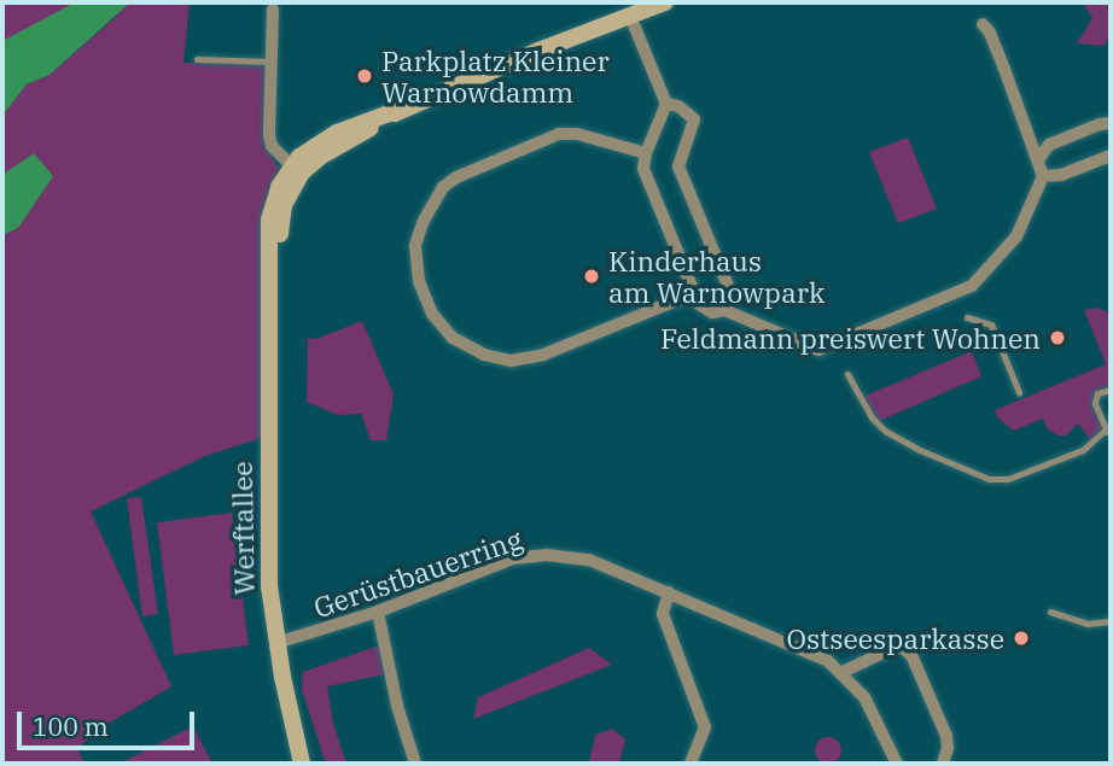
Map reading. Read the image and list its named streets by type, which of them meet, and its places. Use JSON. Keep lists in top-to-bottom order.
{
  "streets": {
    "street": ["Werftallee", "Gerüstbauerring"]
  },
  "crossings": [
    ["Werftallee", "Gerüstbauerring"]
  ],
  "places": [
    "Parkplatz Kleiner Warnowdamm",
    "Kinderhaus am Warnowpark",
    "Feldmann preiswert Wohnen",
    "Ostseesparkasse"
  ],
  "scale_bar": "100 m"
}
